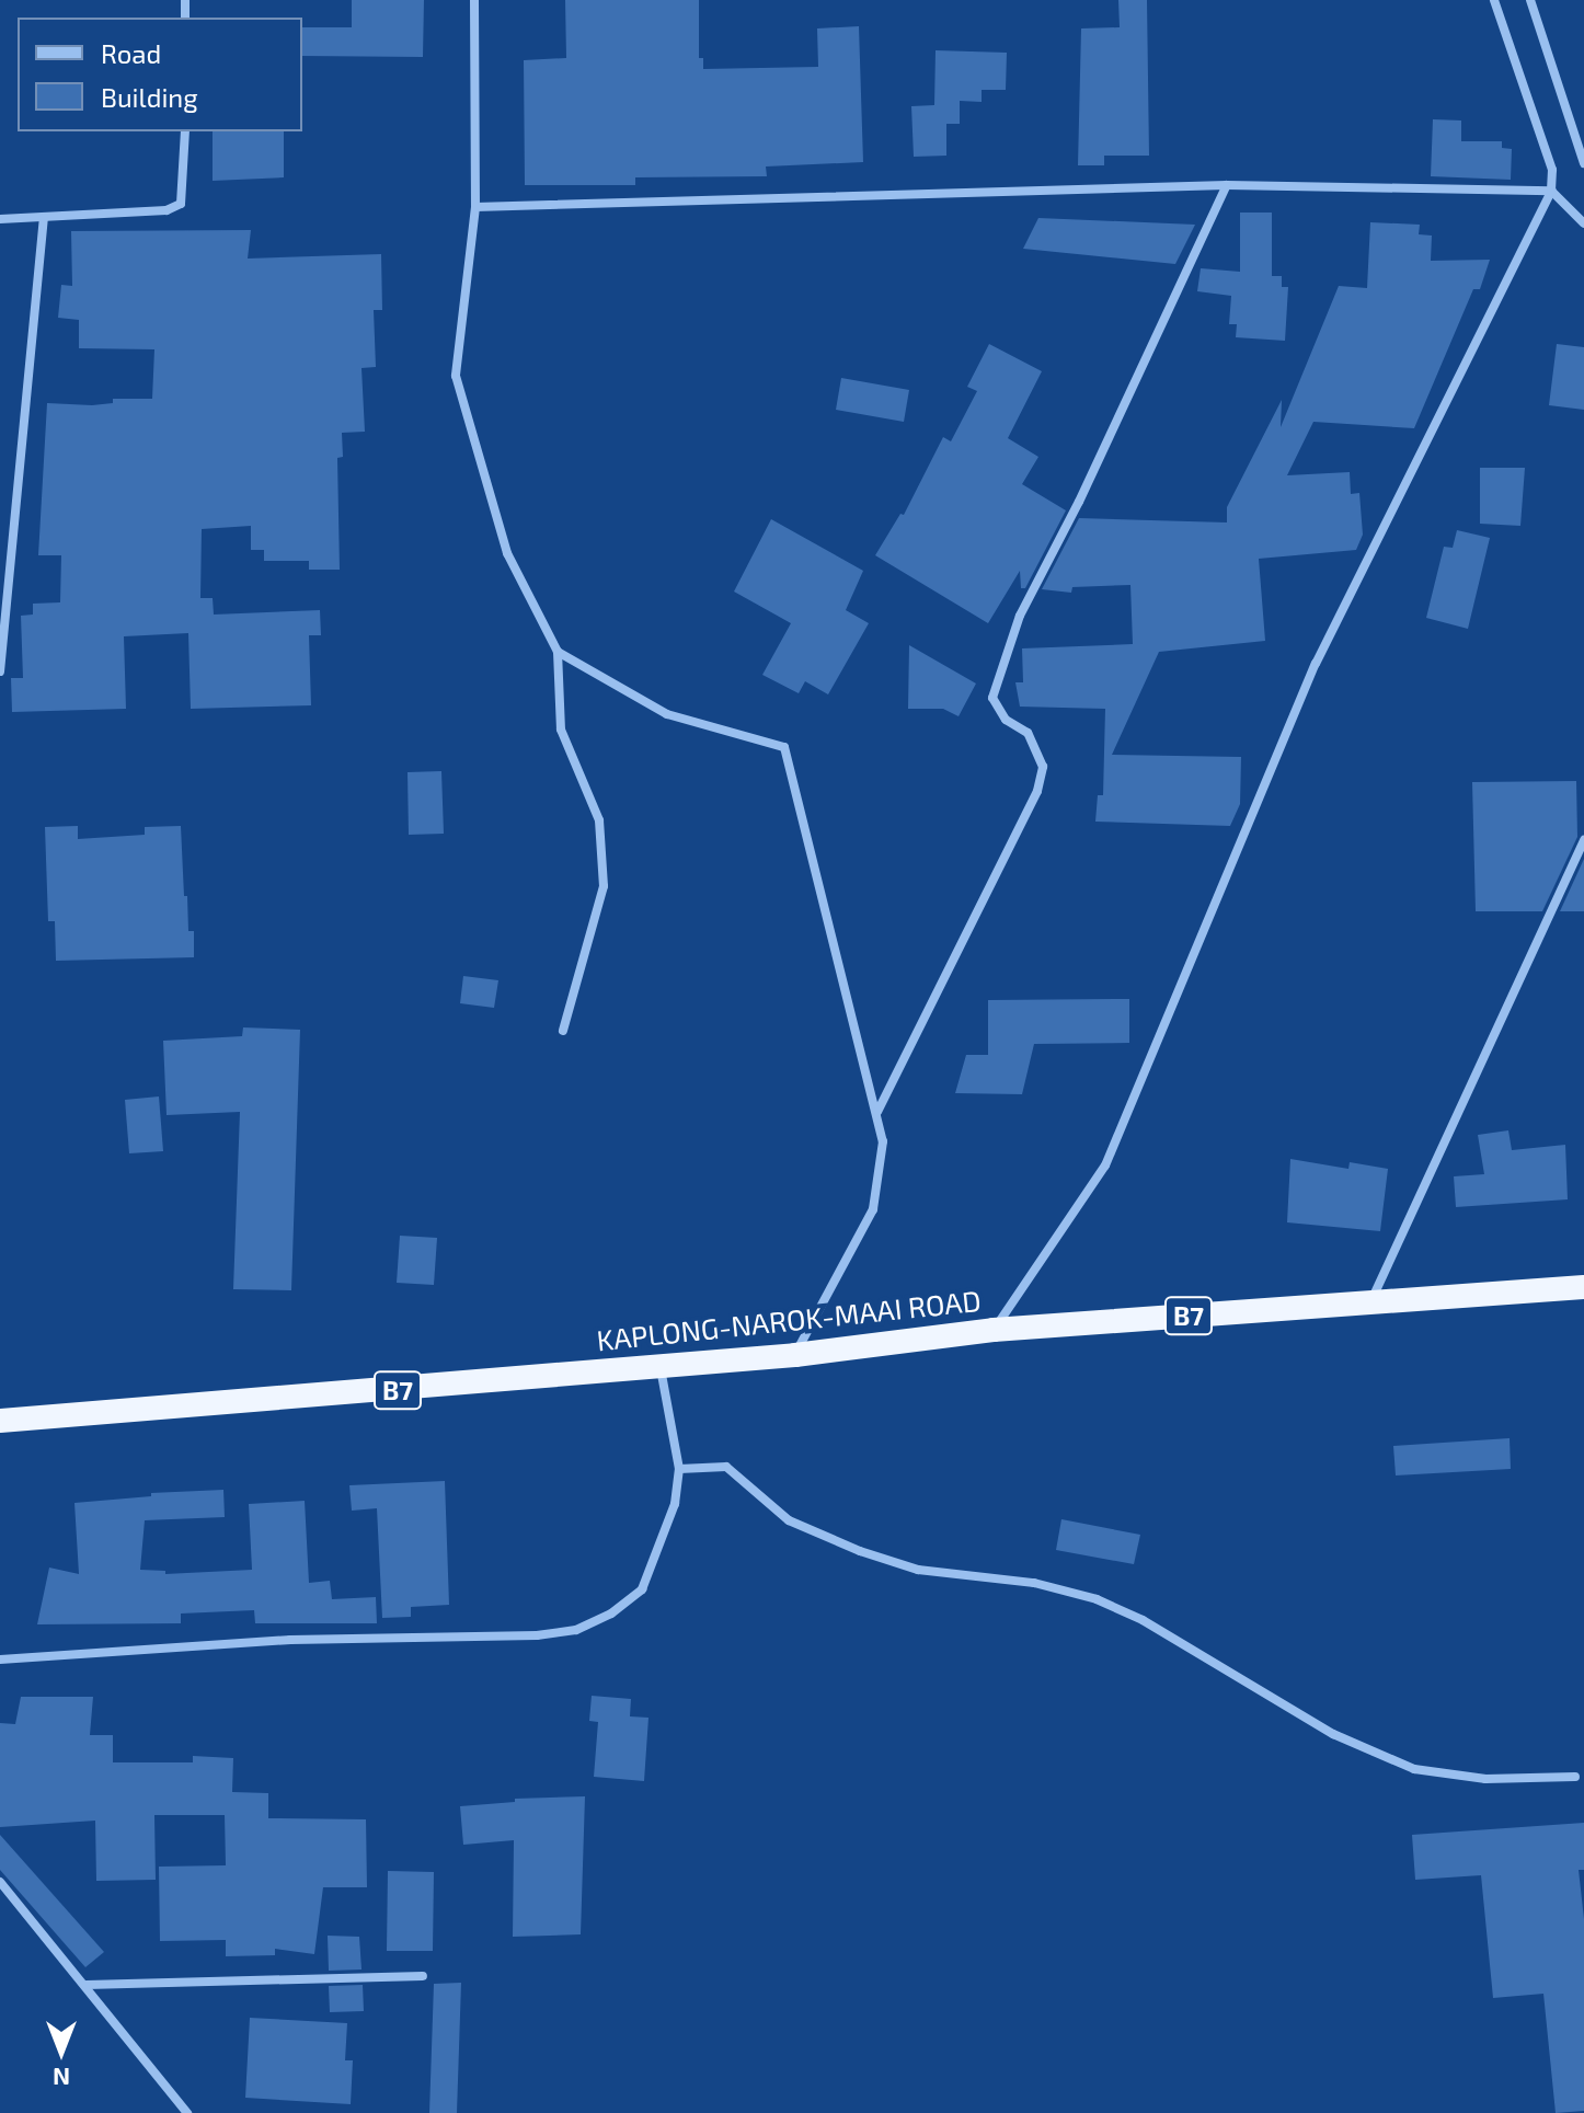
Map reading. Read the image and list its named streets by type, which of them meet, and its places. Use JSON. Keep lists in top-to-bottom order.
{
  "streets": {
    "highway": ["B7", "KAPLONG-NAROK-MAAI ROAD"]
  },
  "legend": ["Road", "Building"],
  "north": "bottom"
}
